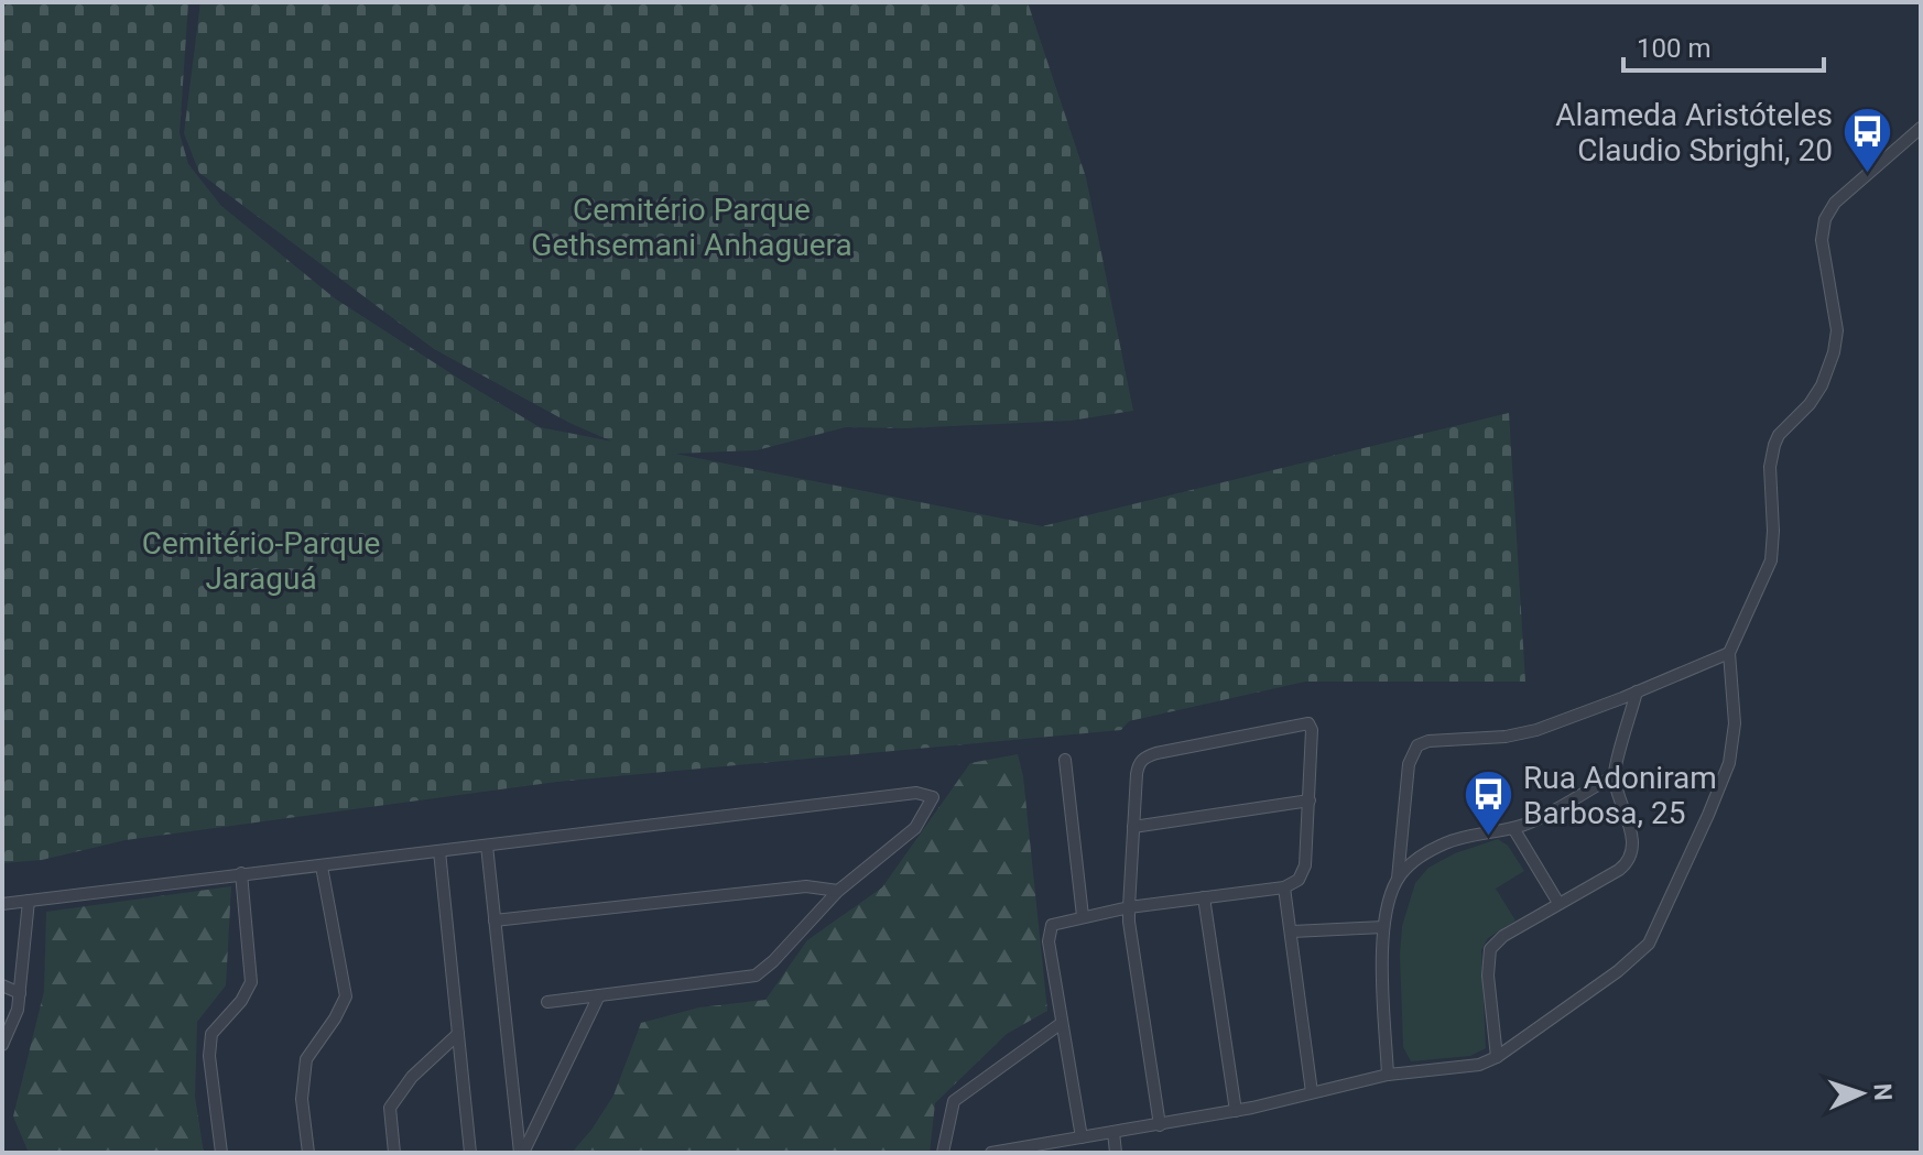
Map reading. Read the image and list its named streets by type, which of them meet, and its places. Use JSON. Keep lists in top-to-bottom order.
{
  "parks": ["Cemitério Parque Gethsemani Anhaguera", "Cemitério-Parque Jaraguá"],
  "places": {
    "bus stop": ["Alameda Aristóteles Claudio Sbrighi, 20", "Rua Adoniram Barbosa, 25"]
  },
  "scale_bar": "100 m",
  "north": "right"
}
